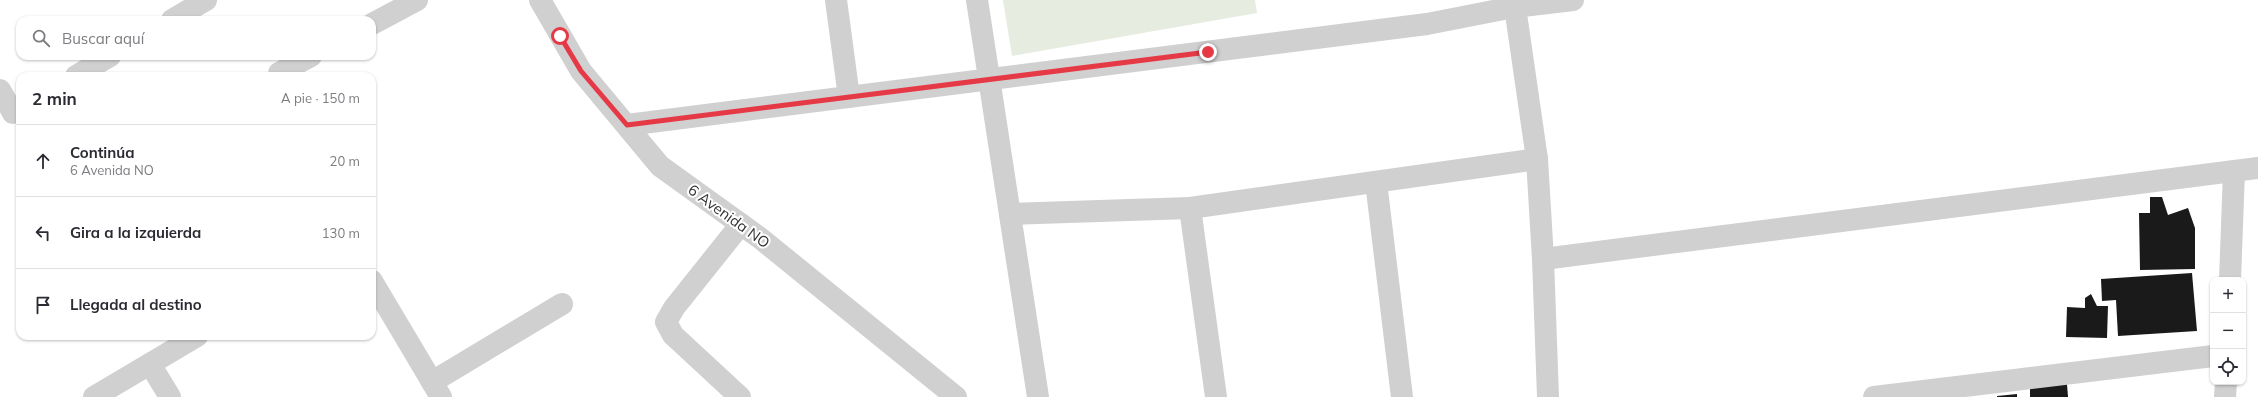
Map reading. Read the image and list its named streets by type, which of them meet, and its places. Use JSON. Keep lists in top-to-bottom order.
{
  "streets": {
    "street": ["6 Avenida NO"]
  },
  "page": {
    "search": "Buscar aquí",
    "heading": ["2 min", "A pie · 150 m"],
    "list": [
      ["Continúa", "6 Avenida NO", "20 m"],
      ["Gira a la izquierda", "130 m"],
      "Llegada al destino"
    ],
    "map_buttons": ["+", "−"]
  }
}
